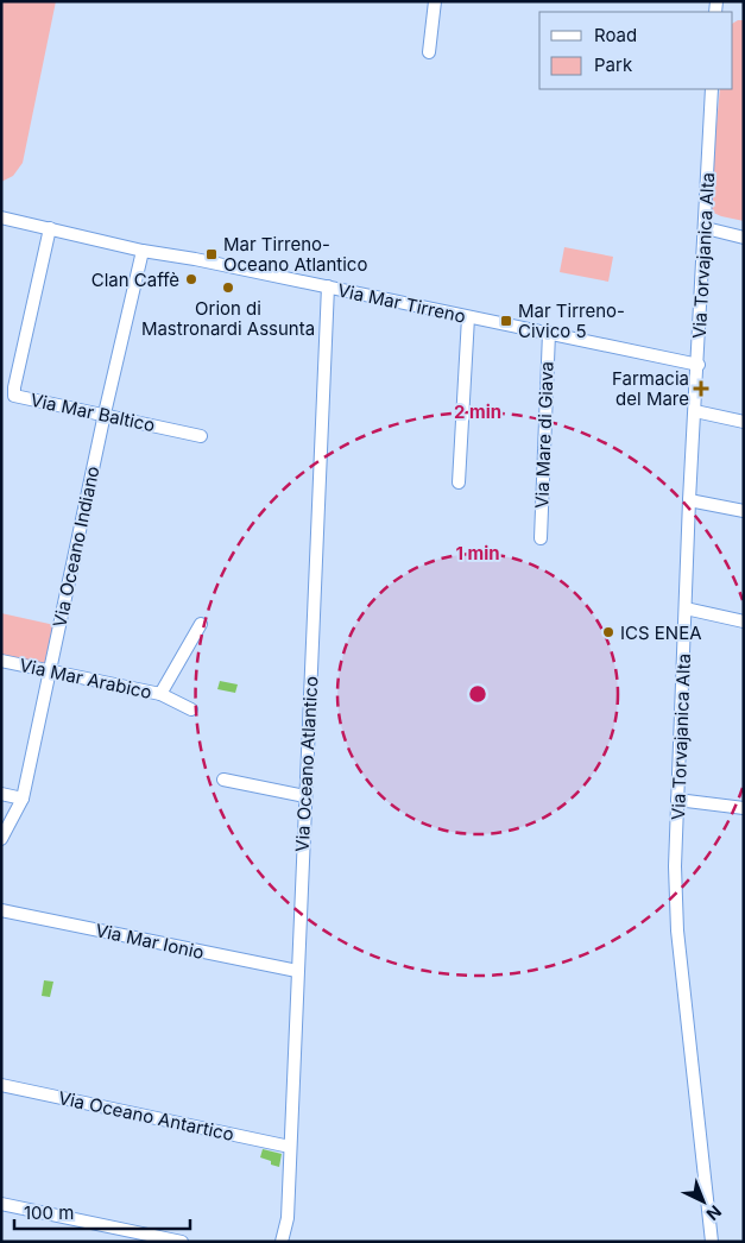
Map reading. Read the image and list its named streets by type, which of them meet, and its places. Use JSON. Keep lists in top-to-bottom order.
{
  "streets": {
    "street": [
      "Via Torvajanica Alta",
      "Via Mar Tirreno",
      "Via Mar Baltico",
      "Via Mare di Giava",
      "Via Oceano Indiano",
      "Via Mar Arabico",
      "Via Oceano Atlantico",
      "Via Mar Ionio",
      "Via Oceano Antartico"
    ]
  },
  "crossings": [
    ["Via Torvajanica Alta", "Via Mar Tirreno"],
    ["Via Mar Tirreno", "Via Mar Baltico"],
    ["Via Mar Tirreno", "Via Mare di Giava"],
    ["Via Mar Tirreno", "Via Oceano Indiano"],
    ["Via Mar Tirreno", "Via Oceano Atlantico"],
    ["Via Mar Baltico", "Via Oceano Indiano"],
    ["Via Oceano Indiano", "Via Mar Arabico"],
    ["Via Oceano Atlantico", "Via Mar Ionio"],
    ["Via Oceano Atlantico", "Via Oceano Antartico"]
  ],
  "places": {
    "transit": ["Mar Tirreno- Oceano Atlantico", "Mar Tirreno- Civico 5"],
    "other": ["Clan Caffè", "Orion di Mastronardi Assunta", "ICS ENEA"],
    "health": ["Farmacia del Mare"]
  },
  "legend": ["Road", "Park"],
  "scale_bar": "100 m",
  "north": "bottom right",
  "rings": ["2 min", "1 min"]
}
